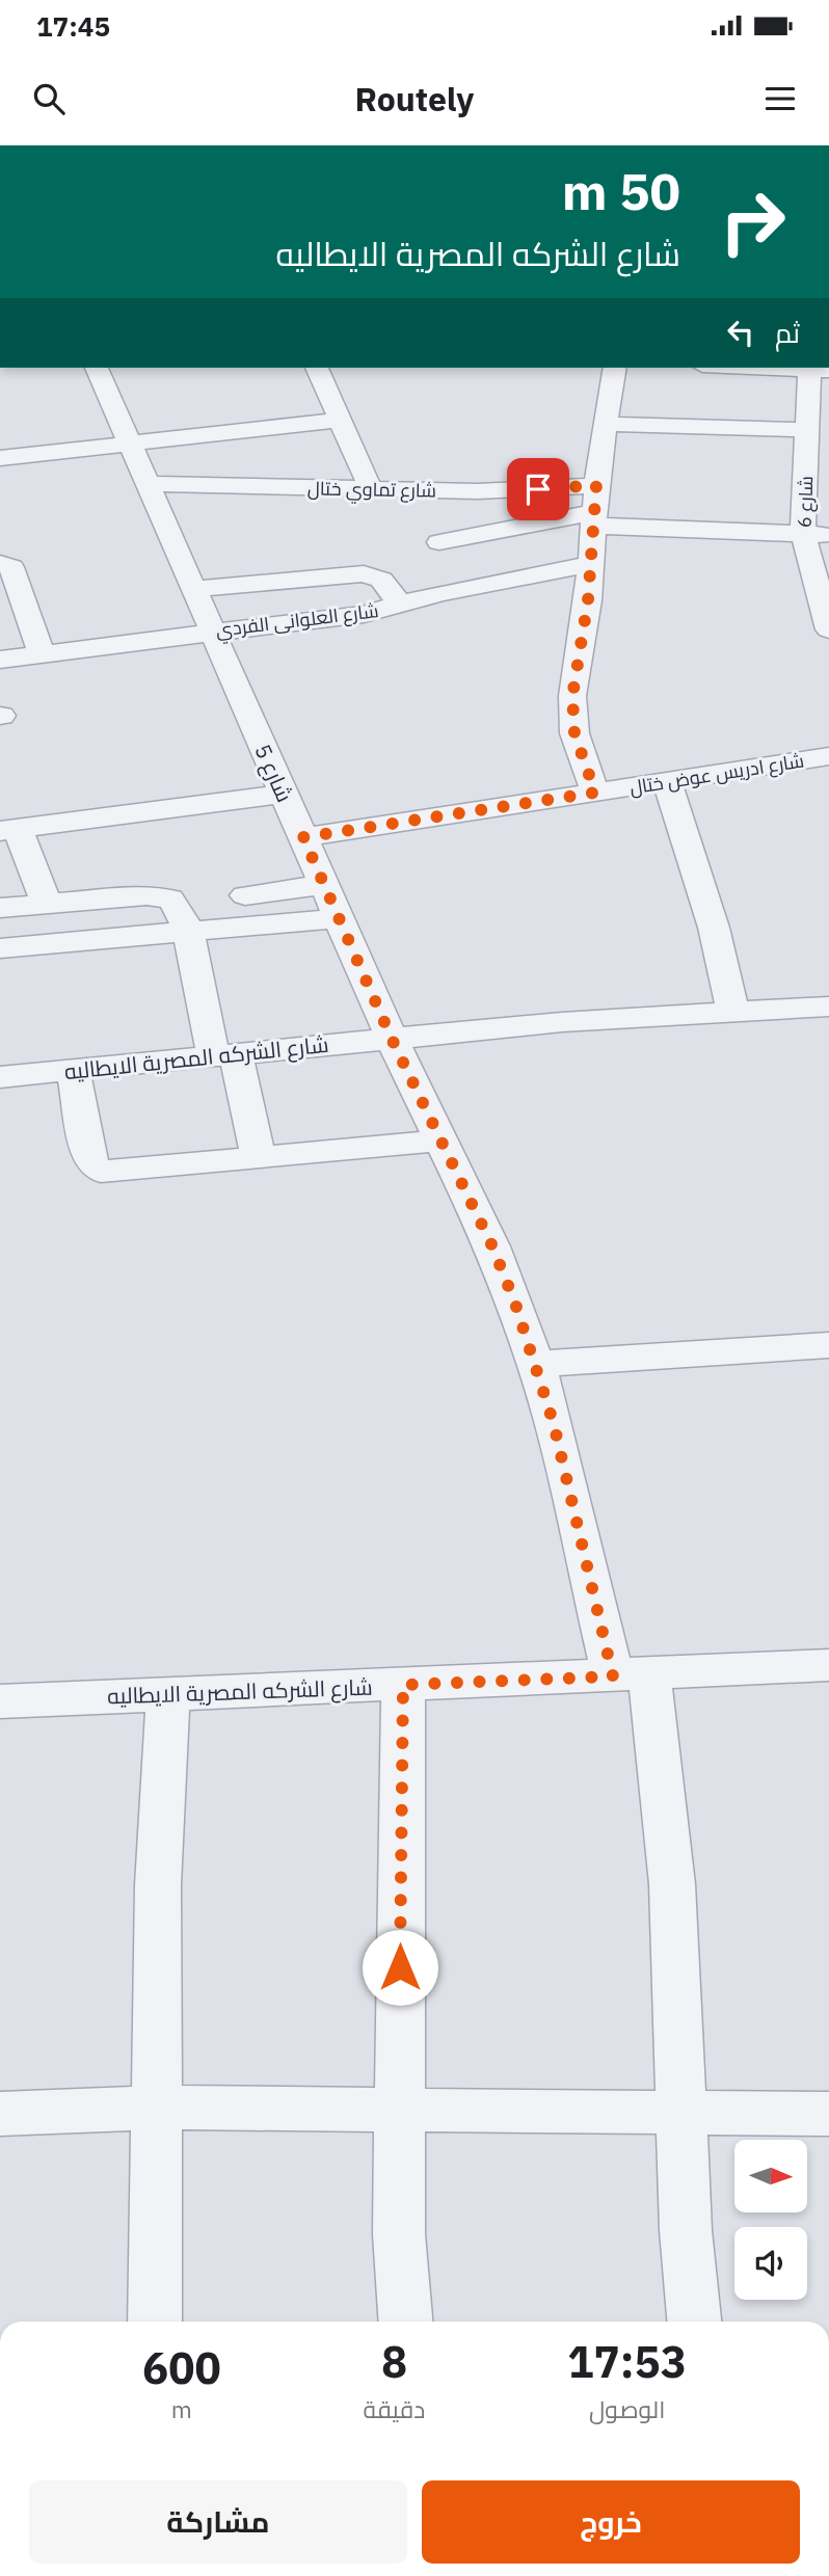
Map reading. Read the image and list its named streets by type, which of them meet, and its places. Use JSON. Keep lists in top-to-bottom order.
{
  "streets": {
    "street": [
      "شارع تماوي ختال",
      "شارع 6",
      "شارع العلوانى الفردي",
      "شارع 5",
      "شارع ادريس عوض ختال",
      "شارع الشركه المصرية الايطاليه"
    ]
  },
  "crossings": [
    ["شارع تماوي ختال", "شارع 5"],
    ["شارع العلوانى الفردي", "شارع 5"],
    ["شارع 5", "شارع ادريس عوض ختال"],
    ["شارع 5", "شارع الشركه المصرية الايطاليه"]
  ],
  "north": "right",
  "page": {
    "status": "17:45",
    "header": "Routely",
    "turn": ["50 m", "شارع الشركه المصرية الايطاليه"],
    "then": "ثم",
    "eta": [
      "17:53",
      "الوصول",
      "8",
      "دقيقة",
      "600",
      "m"
    ],
    "buttons": ["خروج", "مشاركة"]
  }
}
